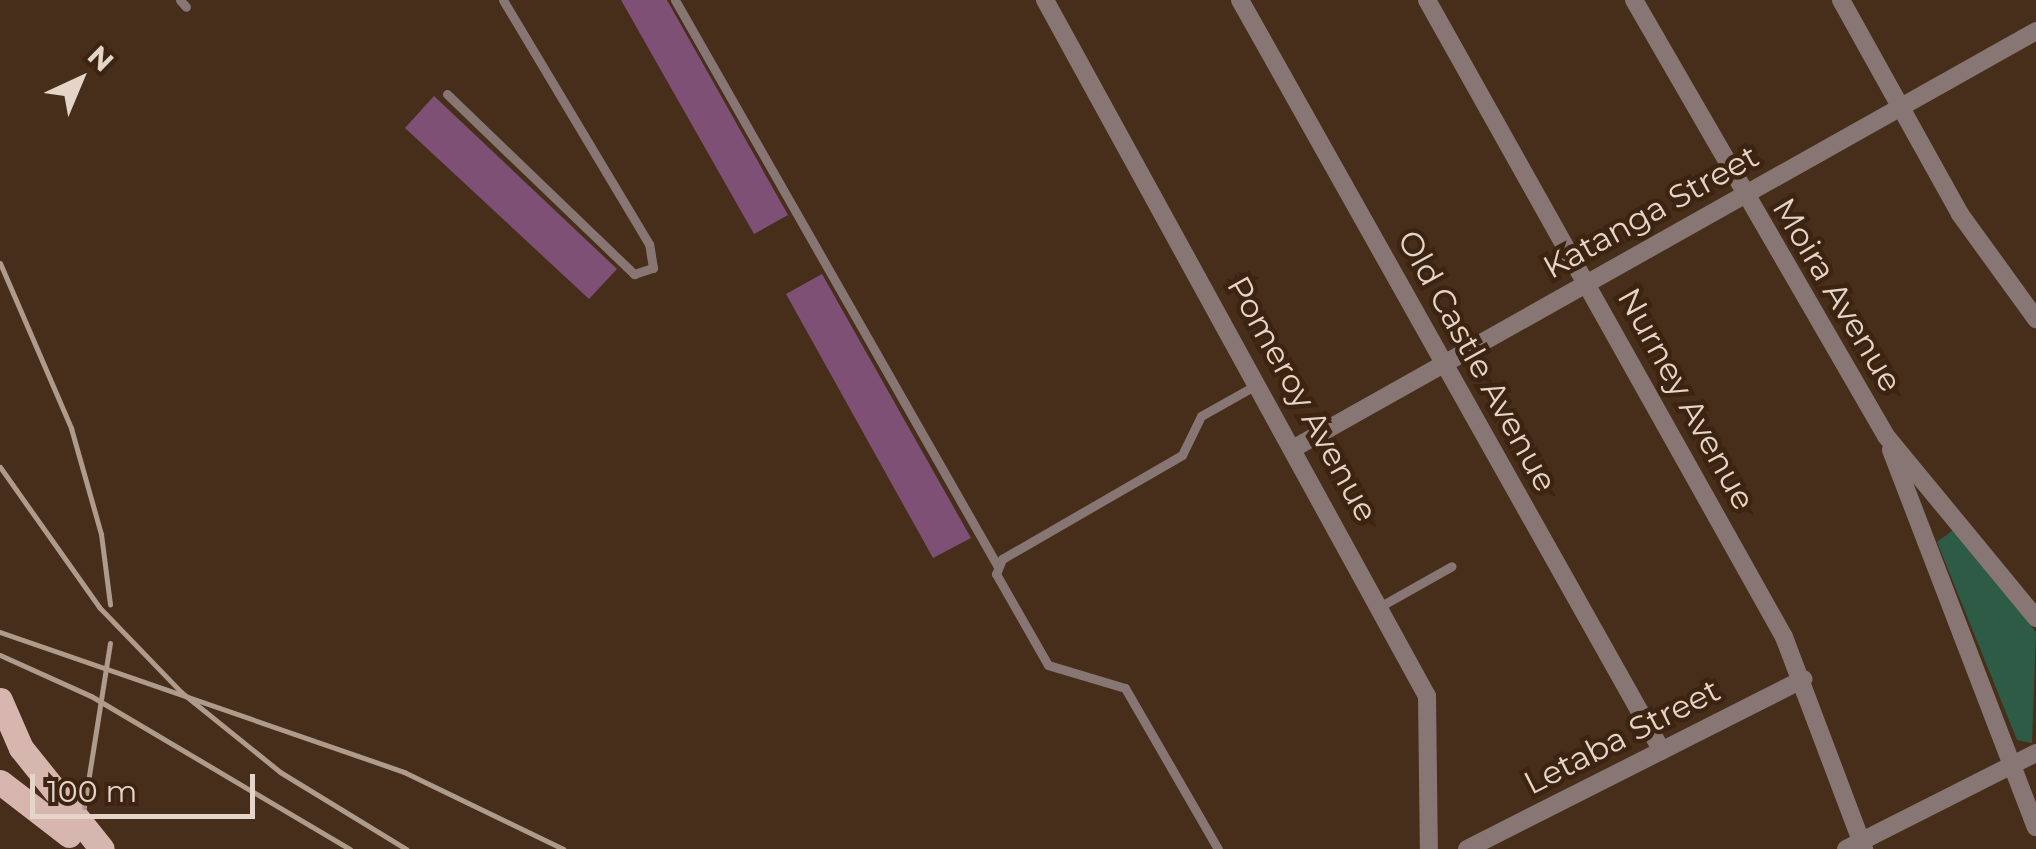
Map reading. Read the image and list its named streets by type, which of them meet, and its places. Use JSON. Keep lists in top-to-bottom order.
{
  "streets": {
    "street": [
      "Katanga Street",
      "Moira Avenue",
      "Old Castle Avenue",
      "Pomeroy Avenue",
      "Nurney Avenue",
      "Letaba Street"
    ]
  },
  "crossings": [
    ["Katanga Street", "Moira Avenue"],
    ["Katanga Street", "Old Castle Avenue"],
    ["Katanga Street", "Pomeroy Avenue"],
    ["Katanga Street", "Nurney Avenue"],
    ["Old Castle Avenue", "Letaba Street"],
    ["Nurney Avenue", "Letaba Street"]
  ],
  "scale_bar": "100 m",
  "north": "top right"
}
